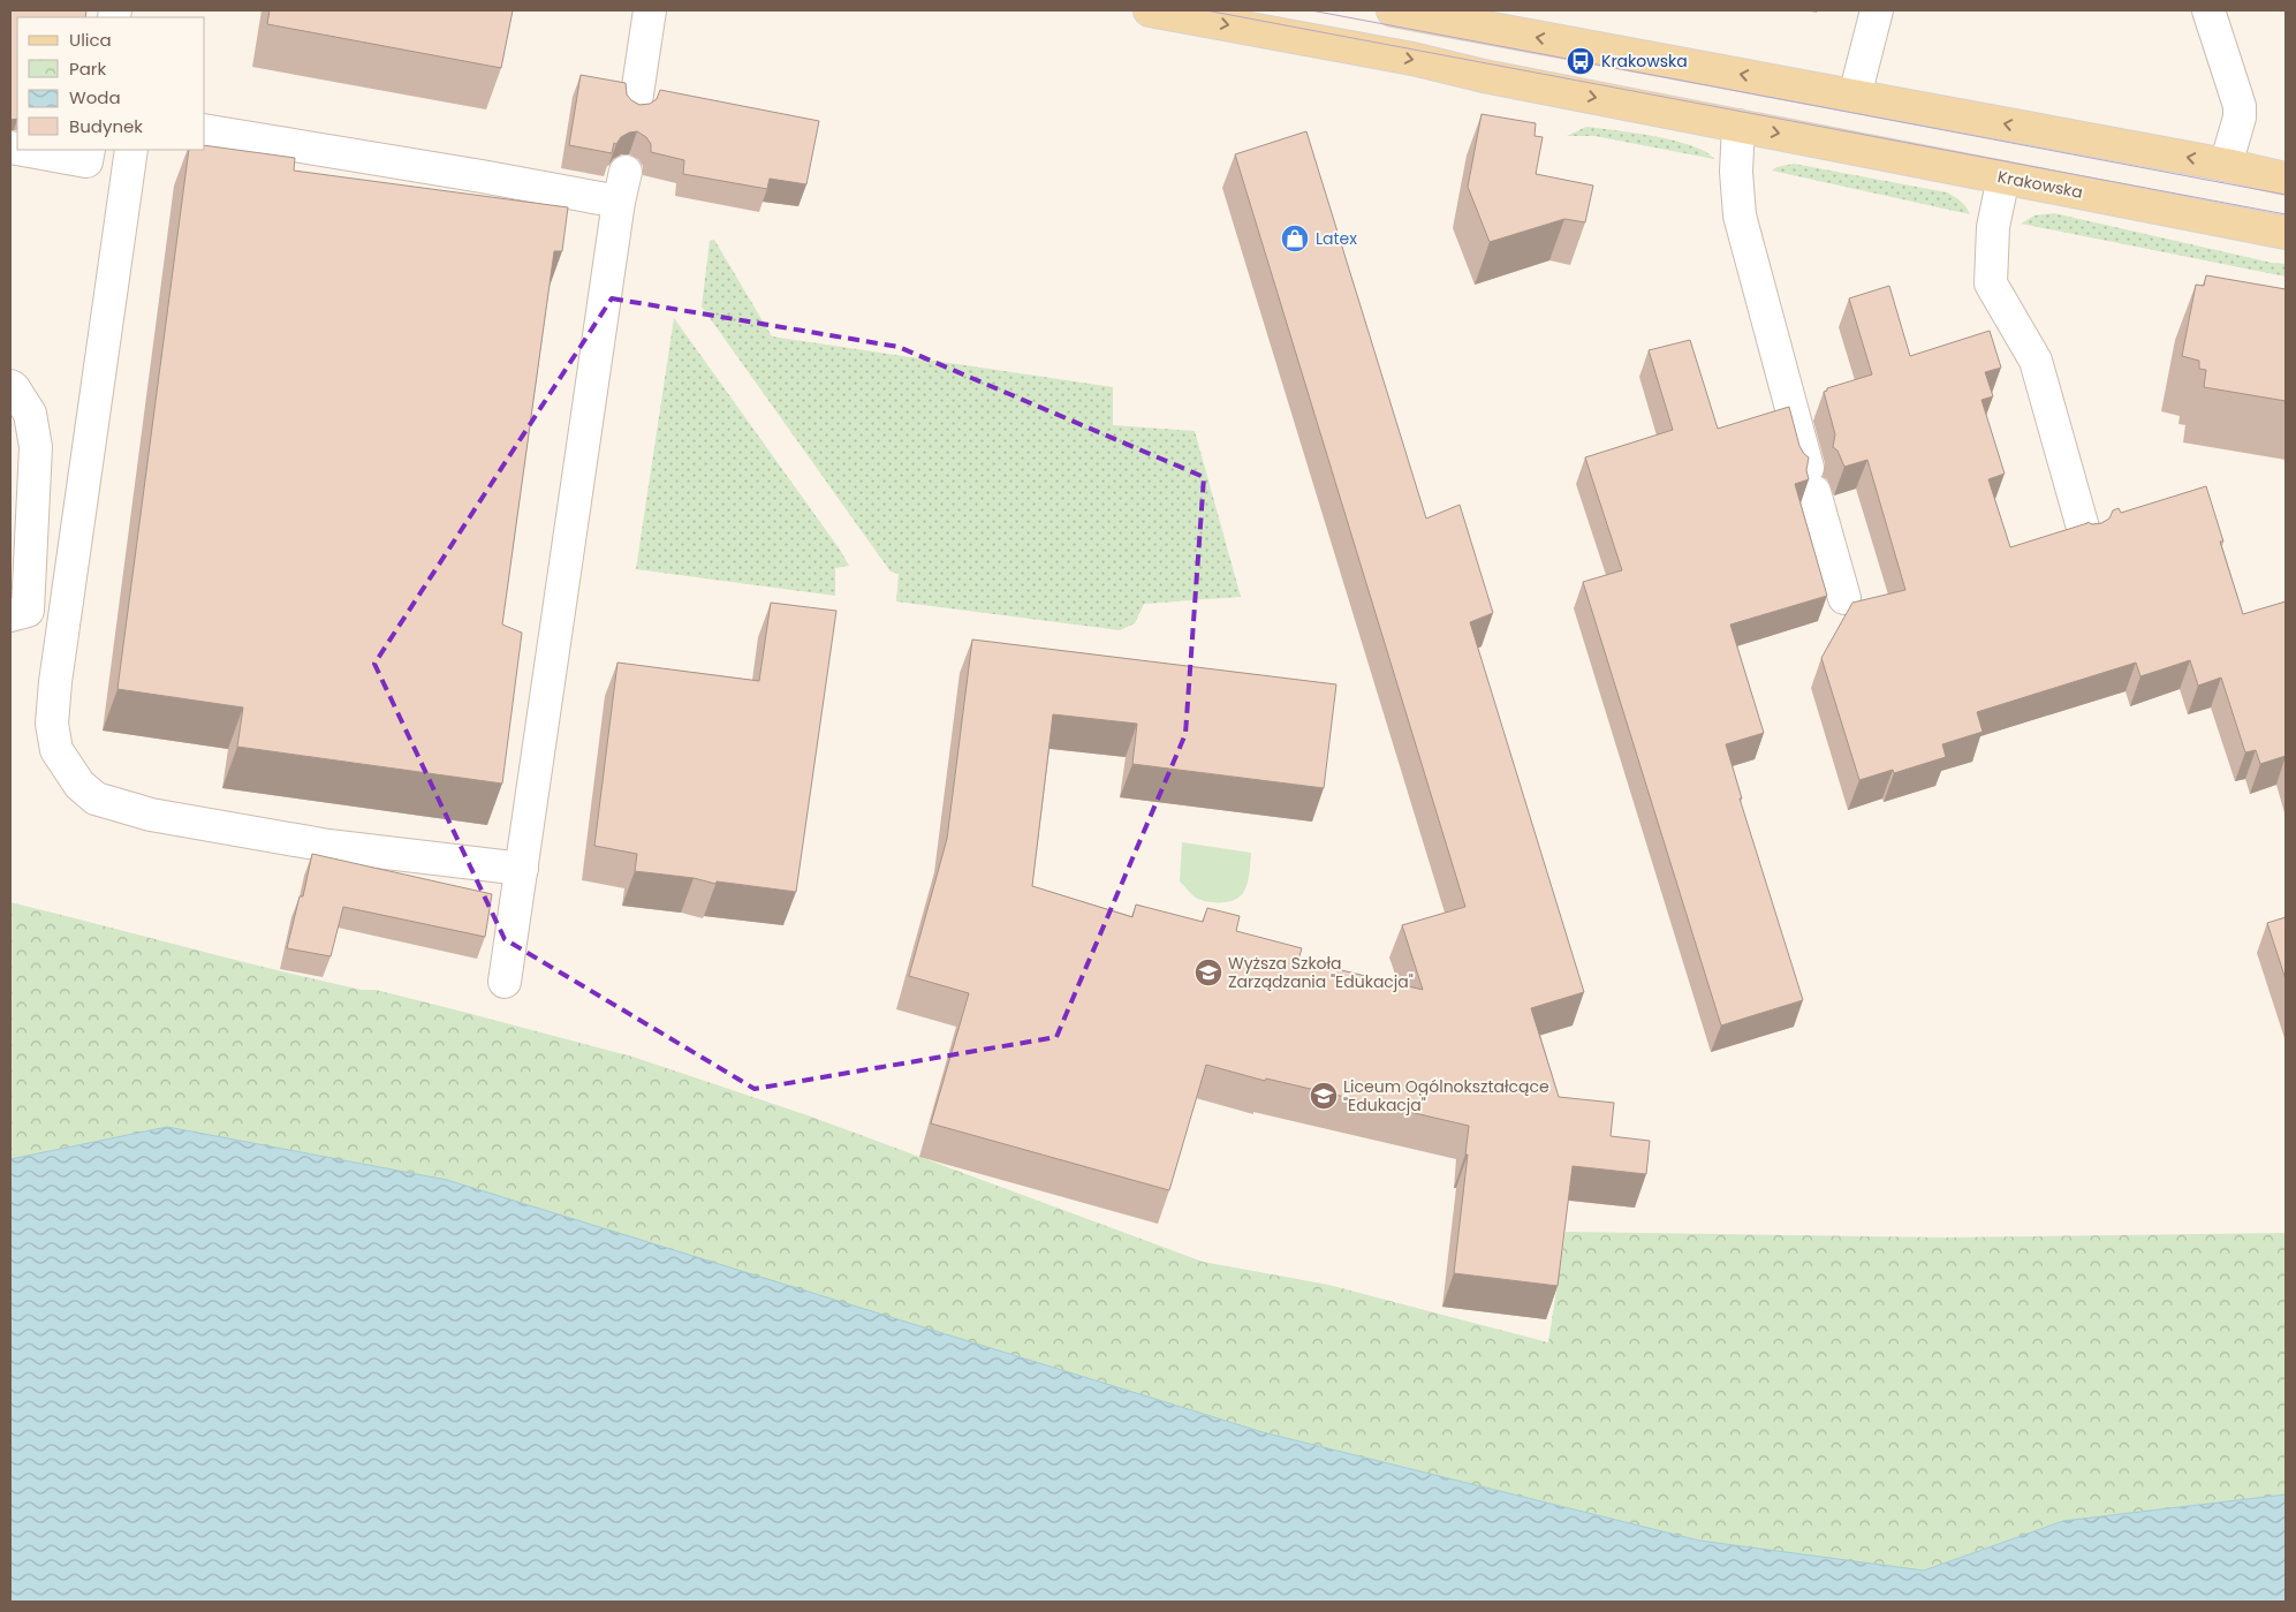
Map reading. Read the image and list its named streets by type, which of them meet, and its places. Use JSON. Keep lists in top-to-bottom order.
{
  "streets": {
    "main road": ["Krakowska"]
  },
  "places": {
    "bus stop": ["Krakowska"],
    "shop": ["Latex"],
    "school or university": ["Wyższa Szkoła Zarządzania \"Edukacja\"", "Liceum Ogólnokształcące \"Edukacja\""]
  },
  "legend": [
    "Ulica",
    "Park",
    "Woda",
    "Budynek"
  ]
}
